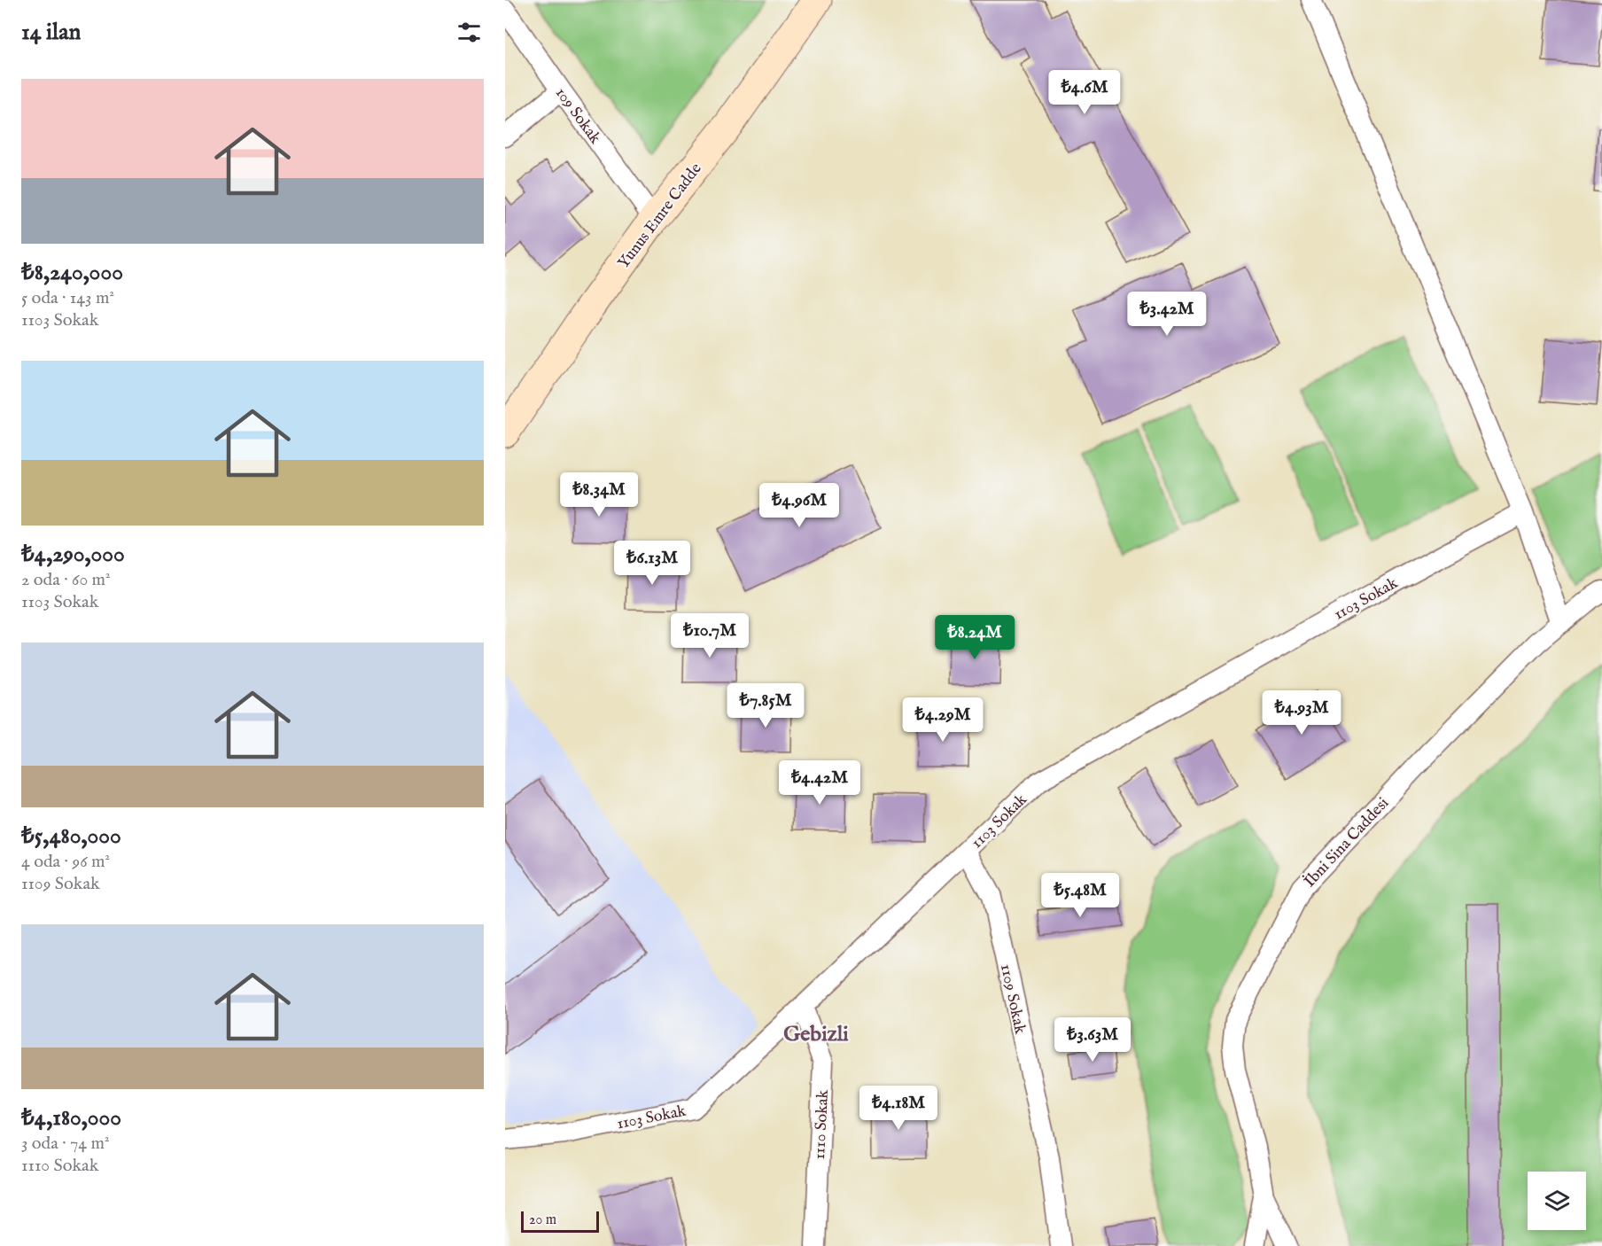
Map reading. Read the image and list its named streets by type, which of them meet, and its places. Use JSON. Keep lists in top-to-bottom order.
{
  "streets": {
    "street": [
      "109 Sokak",
      "Yunus Emre Cadde",
      "1103 Sokak",
      "İbni Sina Caddesi",
      "1109 Sokak",
      "1110 Sokak"
    ]
  },
  "crossings": [
    ["109 Sokak", "Yunus Emre Cadde"],
    ["1103 Sokak", "1109 Sokak"],
    ["1103 Sokak", "1110 Sokak"]
  ],
  "districts": ["Gebizli"],
  "scale_bar": "20 m",
  "page": {
    "heading": "14 ilan",
    "list": [
      {
        "name": "₺8,240,000",
        "note": "5 oda · 143 m² · 1103 Sokak"
      },
      {
        "name": "₺4,290,000",
        "note": "2 oda · 60 m² · 1103 Sokak"
      },
      {
        "name": "₺5,480,000",
        "note": "4 oda · 96 m² · 1109 Sokak"
      },
      {
        "name": "₺4,180,000",
        "note": "3 oda · 74 m² · 1110 Sokak"
      }
    ],
    "price": [
      "₺4.6M",
      "₺3.42M",
      "₺8.34M",
      "₺4.96M",
      "₺6.13M",
      "₺10.7M",
      "₺8.24M",
      "₺7.85M",
      "₺4.93M",
      "₺4.29M",
      "₺4.42M",
      "₺5.48M",
      "₺3.63M",
      "₺4.18M"
    ],
    "scale": "20 m"
  }
}
